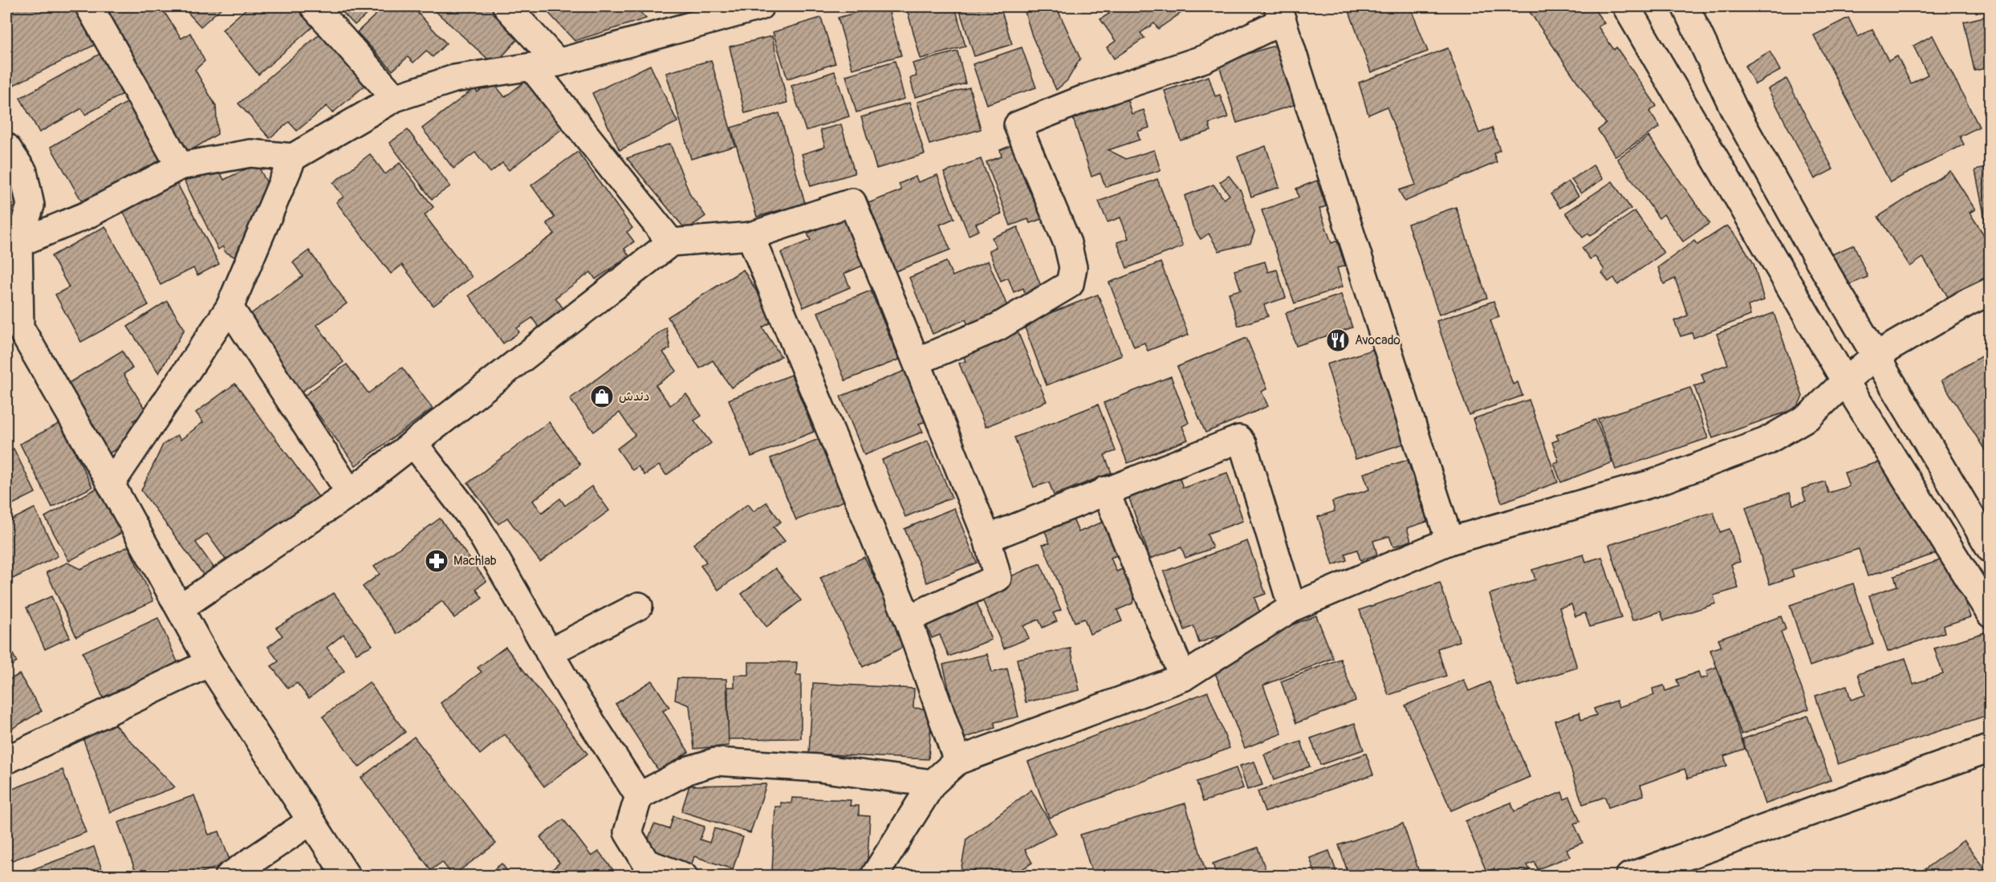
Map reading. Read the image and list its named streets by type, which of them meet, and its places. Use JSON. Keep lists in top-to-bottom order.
{
  "places": {
    "restaurant": ["Avocado"],
    "shop": ["دندش"],
    "pharmacy": ["Machlab"]
  }
}
